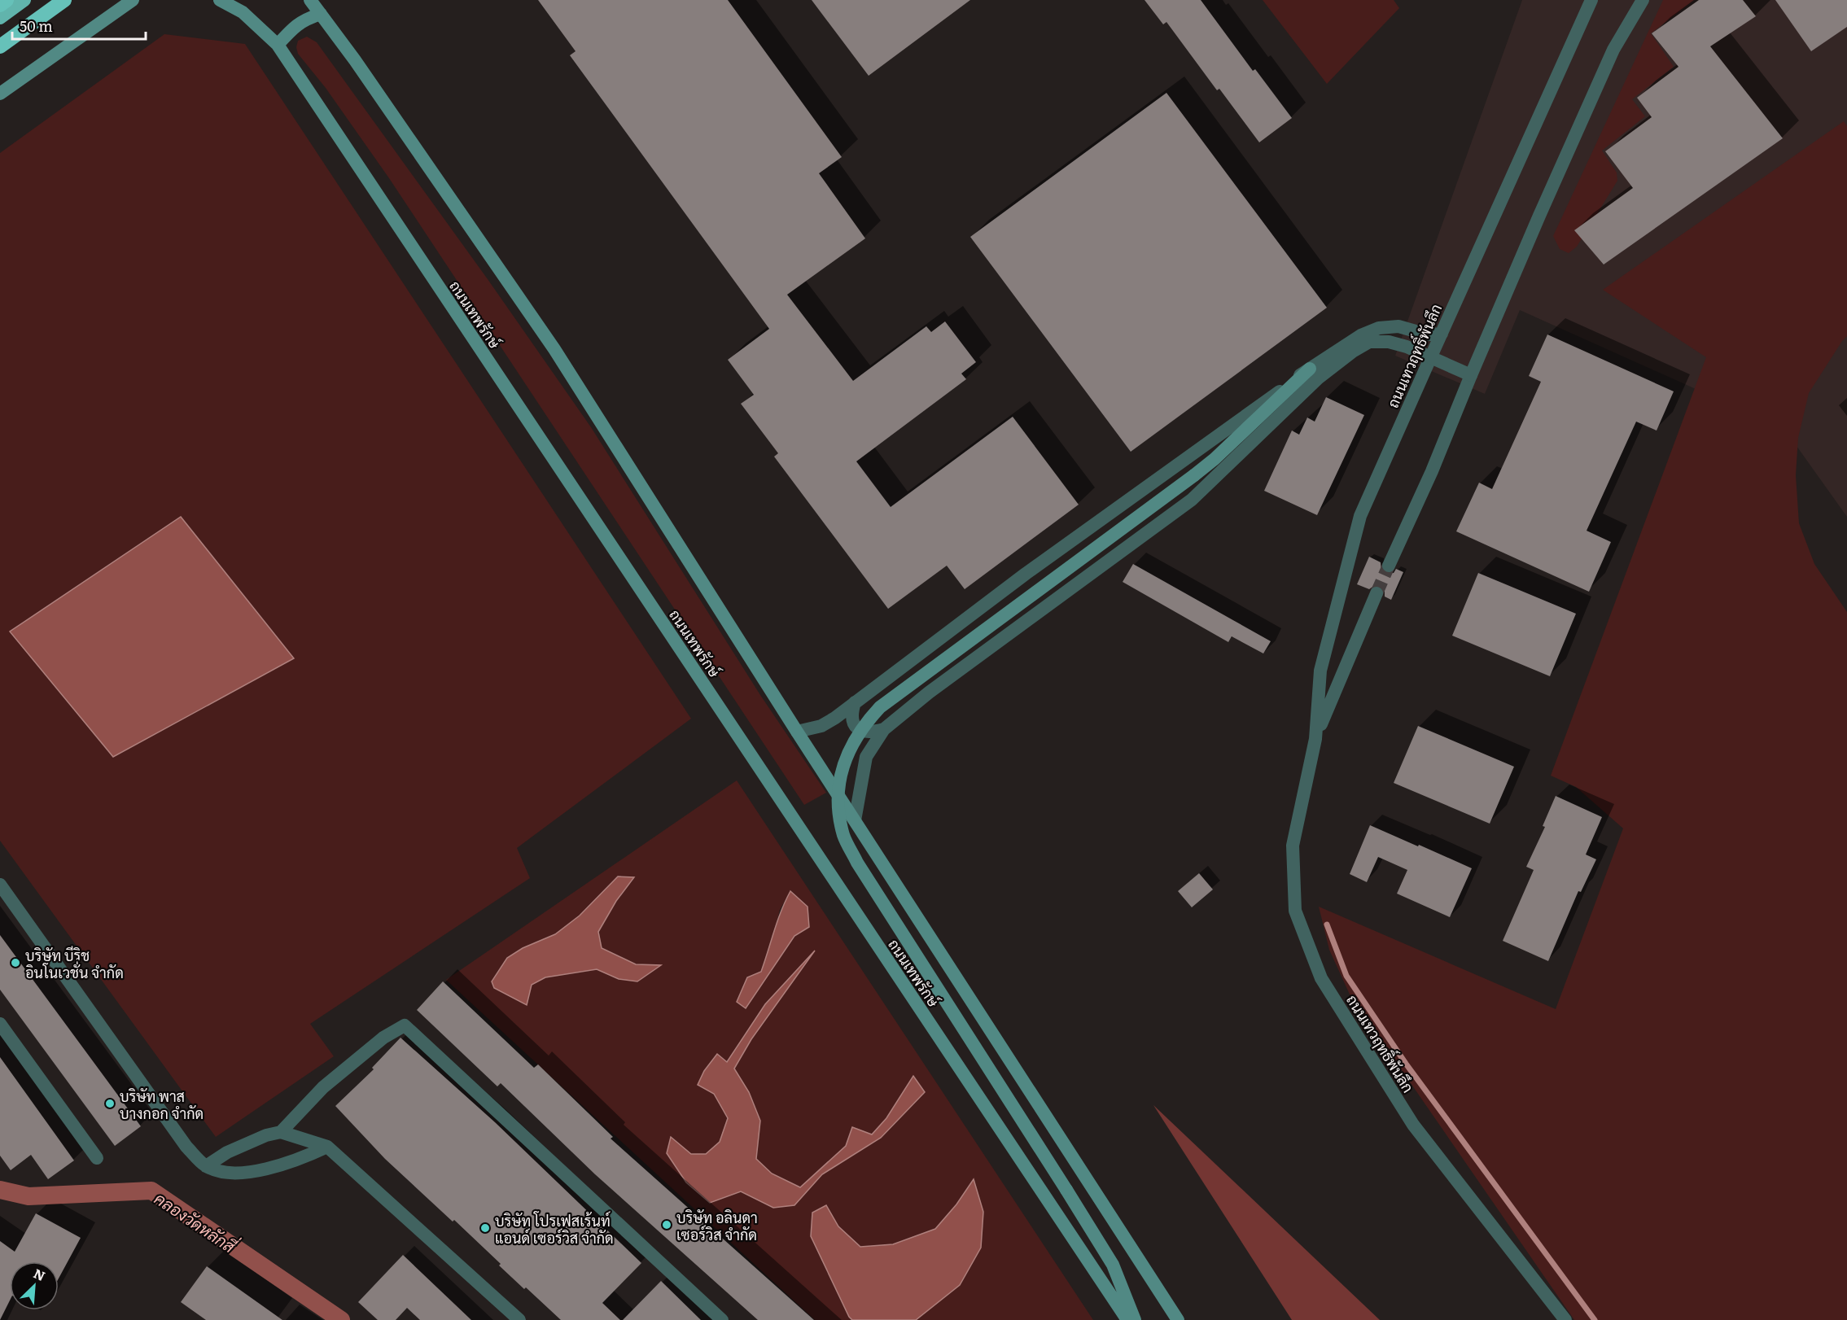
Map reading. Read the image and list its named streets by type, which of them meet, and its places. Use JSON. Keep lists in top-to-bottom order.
{
  "streets": {
    "main road": ["ถนนเทพรักษ์"],
    "street": ["ถนนเทวฤทธิ์พันลึก"]
  },
  "water": ["คลองวัดหลักสี่"],
  "places": [
    "บริษัท บีริช อินโนเวชั่น จำกัด",
    "บริษัท พาส บางกอก จำกัด",
    "บริษัท อลินดา เซอร์วิส จำกัด",
    "บริษัท โปรเฟสเร้นท์ แอนด์ เซอร์วิส จำกัด"
  ],
  "scale_bar": "50 m",
  "north": "top right"
}
